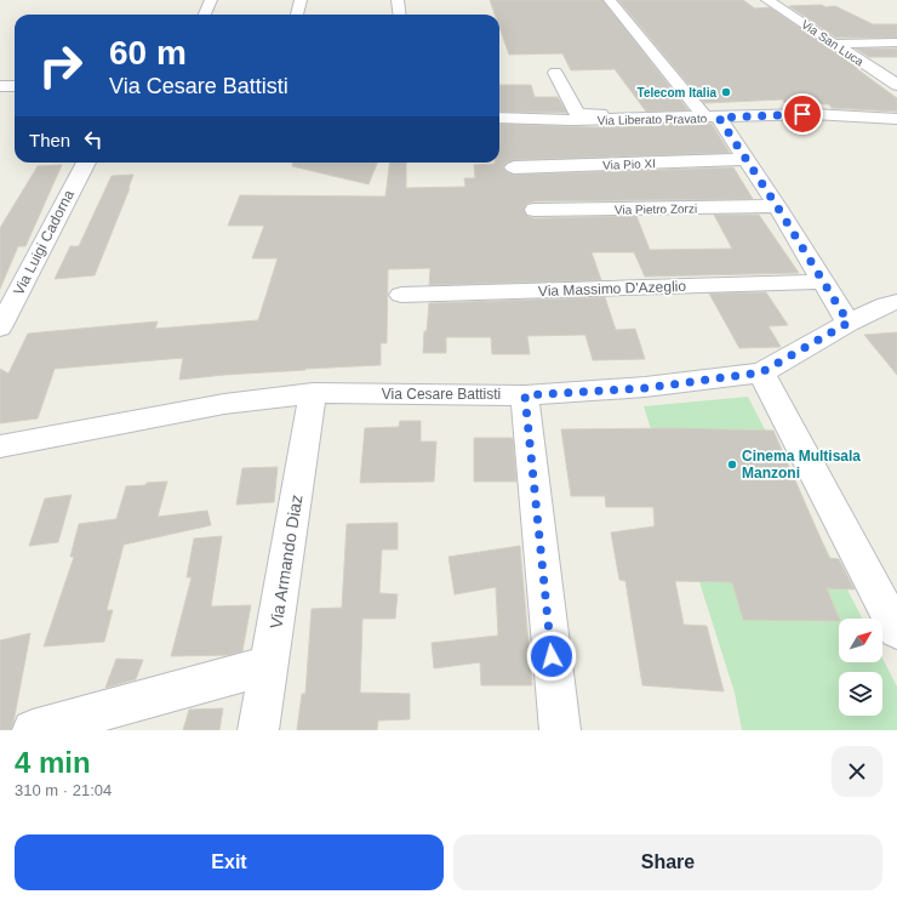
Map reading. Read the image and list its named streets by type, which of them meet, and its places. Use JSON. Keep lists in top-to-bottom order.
{
  "streets": {
    "street": [
      "Via San Luca",
      "Via Liberato Pravato",
      "Via Pio XI",
      "Via Pietro Zorzi",
      "Via Luigi Cadorna",
      "Via Massimo D'Azeglio",
      "Via Cesare Battisti",
      "Via Armando Diaz"
    ]
  },
  "crossings": [
    ["Via Cesare Battisti", "Via Armando Diaz"]
  ],
  "places": ["Telecom Italia", "Cinema Multisala Manzoni"],
  "north": "top right",
  "page": {
    "turn": ["60 m", "Via Cesare Battisti"],
    "then": "Then",
    "heading": ["4 min", "310 m · 21:04"],
    "buttons": ["Exit", "Share"]
  }
}
